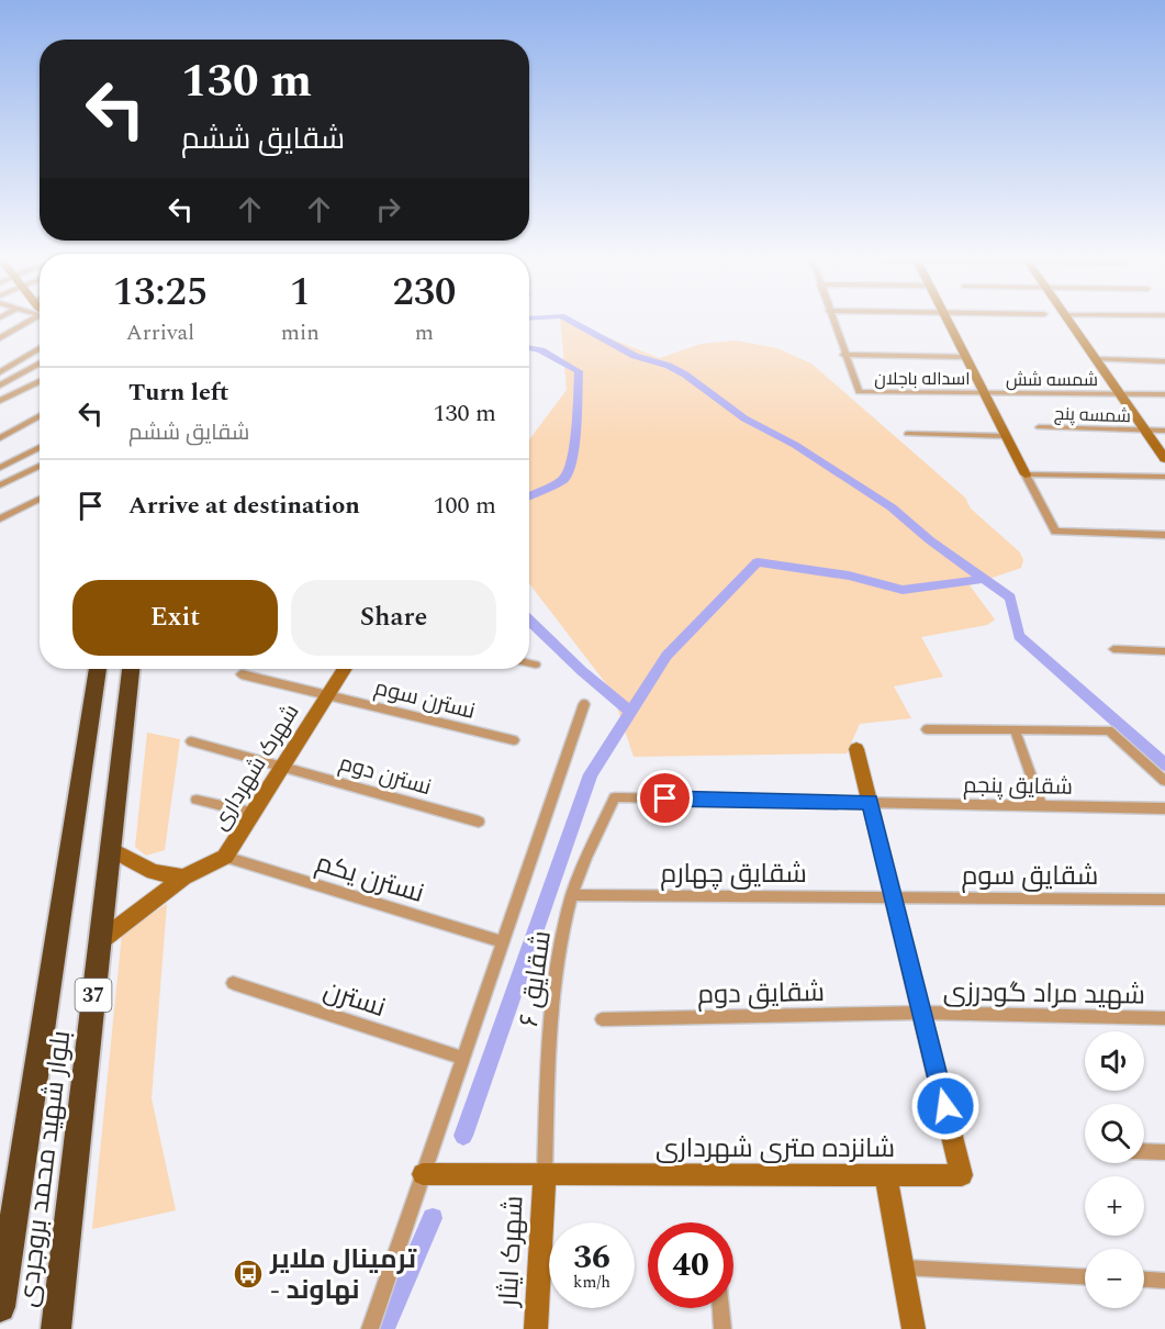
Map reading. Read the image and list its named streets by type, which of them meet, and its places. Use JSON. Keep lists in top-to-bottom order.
{
  "streets": {
    "highway": ["37", "بلوار شهید محمد بروجردی"],
    "street": [
      "اسداله باجلان",
      "شمسه شش",
      "شمسه پنج",
      "نسترن سوم",
      "شهرک شهرداری",
      "نسترن دوم",
      "شقایق پنجم",
      "شقایق چهارم",
      "شقایق سوم",
      "نسترن یکم",
      "شقایق ۶",
      "شقایق دوم",
      "شهید مراد گودرزی",
      "نسترن",
      "شانزده متری شهرداری",
      "شهرک ایثار"
    ]
  },
  "crossings": [
    ["اسداله باجلان", "شمسه شش"],
    ["نسترن سوم", "شهرک شهرداری"],
    ["شهرک شهرداری", "نسترن دوم"],
    ["شهرک شهرداری", "نسترن یکم"],
    ["شهرک شهرداری", "بلوار شهید محمد بروجردی"],
    ["شقایق پنجم", "شقایق ۶"],
    ["شقایق پنجم", "شانزده متری شهرداری"],
    ["شقایق چهارم", "شقایق سوم"],
    ["شقایق چهارم", "شقایق ۶"],
    ["شقایق چهارم", "شانزده متری شهرداری"],
    ["شقایق سوم", "شانزده متری شهرداری"],
    ["شقایق ۶", "شانزده متری شهرداری"],
    ["شقایق ۶", "شهرک ایثار"],
    ["شقایق دوم", "شهید مراد گودرزی"],
    ["شقایق دوم", "شانزده متری شهرداری"],
    ["شهید مراد گودرزی", "شانزده متری شهرداری"],
    ["شانزده متری شهرداری", "شهرک ایثار"]
  ],
  "places": {
    "bus stop": ["ترمینال ملایر - نهاوند"]
  },
  "page": {
    "turn": ["130 m", "شقایق ششم"],
    "eta": [
      "13:25",
      "Arrival",
      "1",
      "min",
      "230",
      "m"
    ],
    "list": [
      {
        "name": "Turn left",
        "note": "شقایق ششم",
        "value": "130 m"
      },
      {
        "name": "Arrive at destination",
        "value": "100 m"
      }
    ],
    "buttons": ["Exit", "Share"],
    "map_buttons": ["+", "−"],
    "speed": "36 km/h",
    "limit": "40"
  }
}
